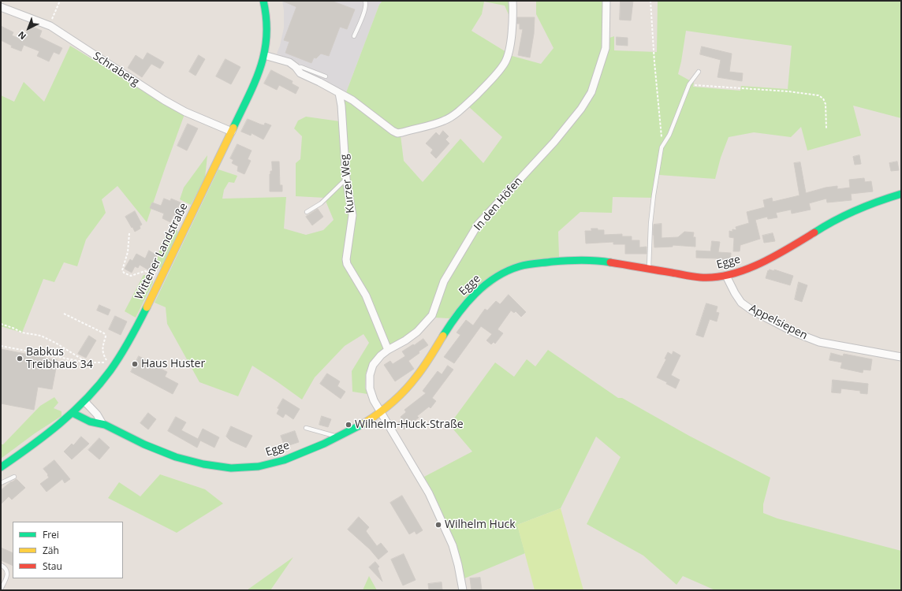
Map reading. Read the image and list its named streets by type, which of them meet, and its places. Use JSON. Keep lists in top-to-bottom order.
{
  "streets": {
    "street": [
      "Schraberg",
      "Kurzer Weg",
      "In den Höfen",
      "Wittener Landstraße",
      "Egge",
      "Appelsiepen"
    ]
  },
  "crossings": [
    ["Schraberg", "Wittener Landstraße"],
    ["Kurzer Weg", "In den Höfen"],
    ["In den Höfen", "Egge"],
    ["Wittener Landstraße", "Egge"],
    ["Egge", "Appelsiepen"]
  ],
  "places": [
    "Babkus Treibhaus 34",
    "Haus Huster",
    "Wilhelm-Huck-Straße",
    "Wilhelm Huck"
  ],
  "legend": ["Frei", "Zäh", "Stau"],
  "north": "bottom left"
}
